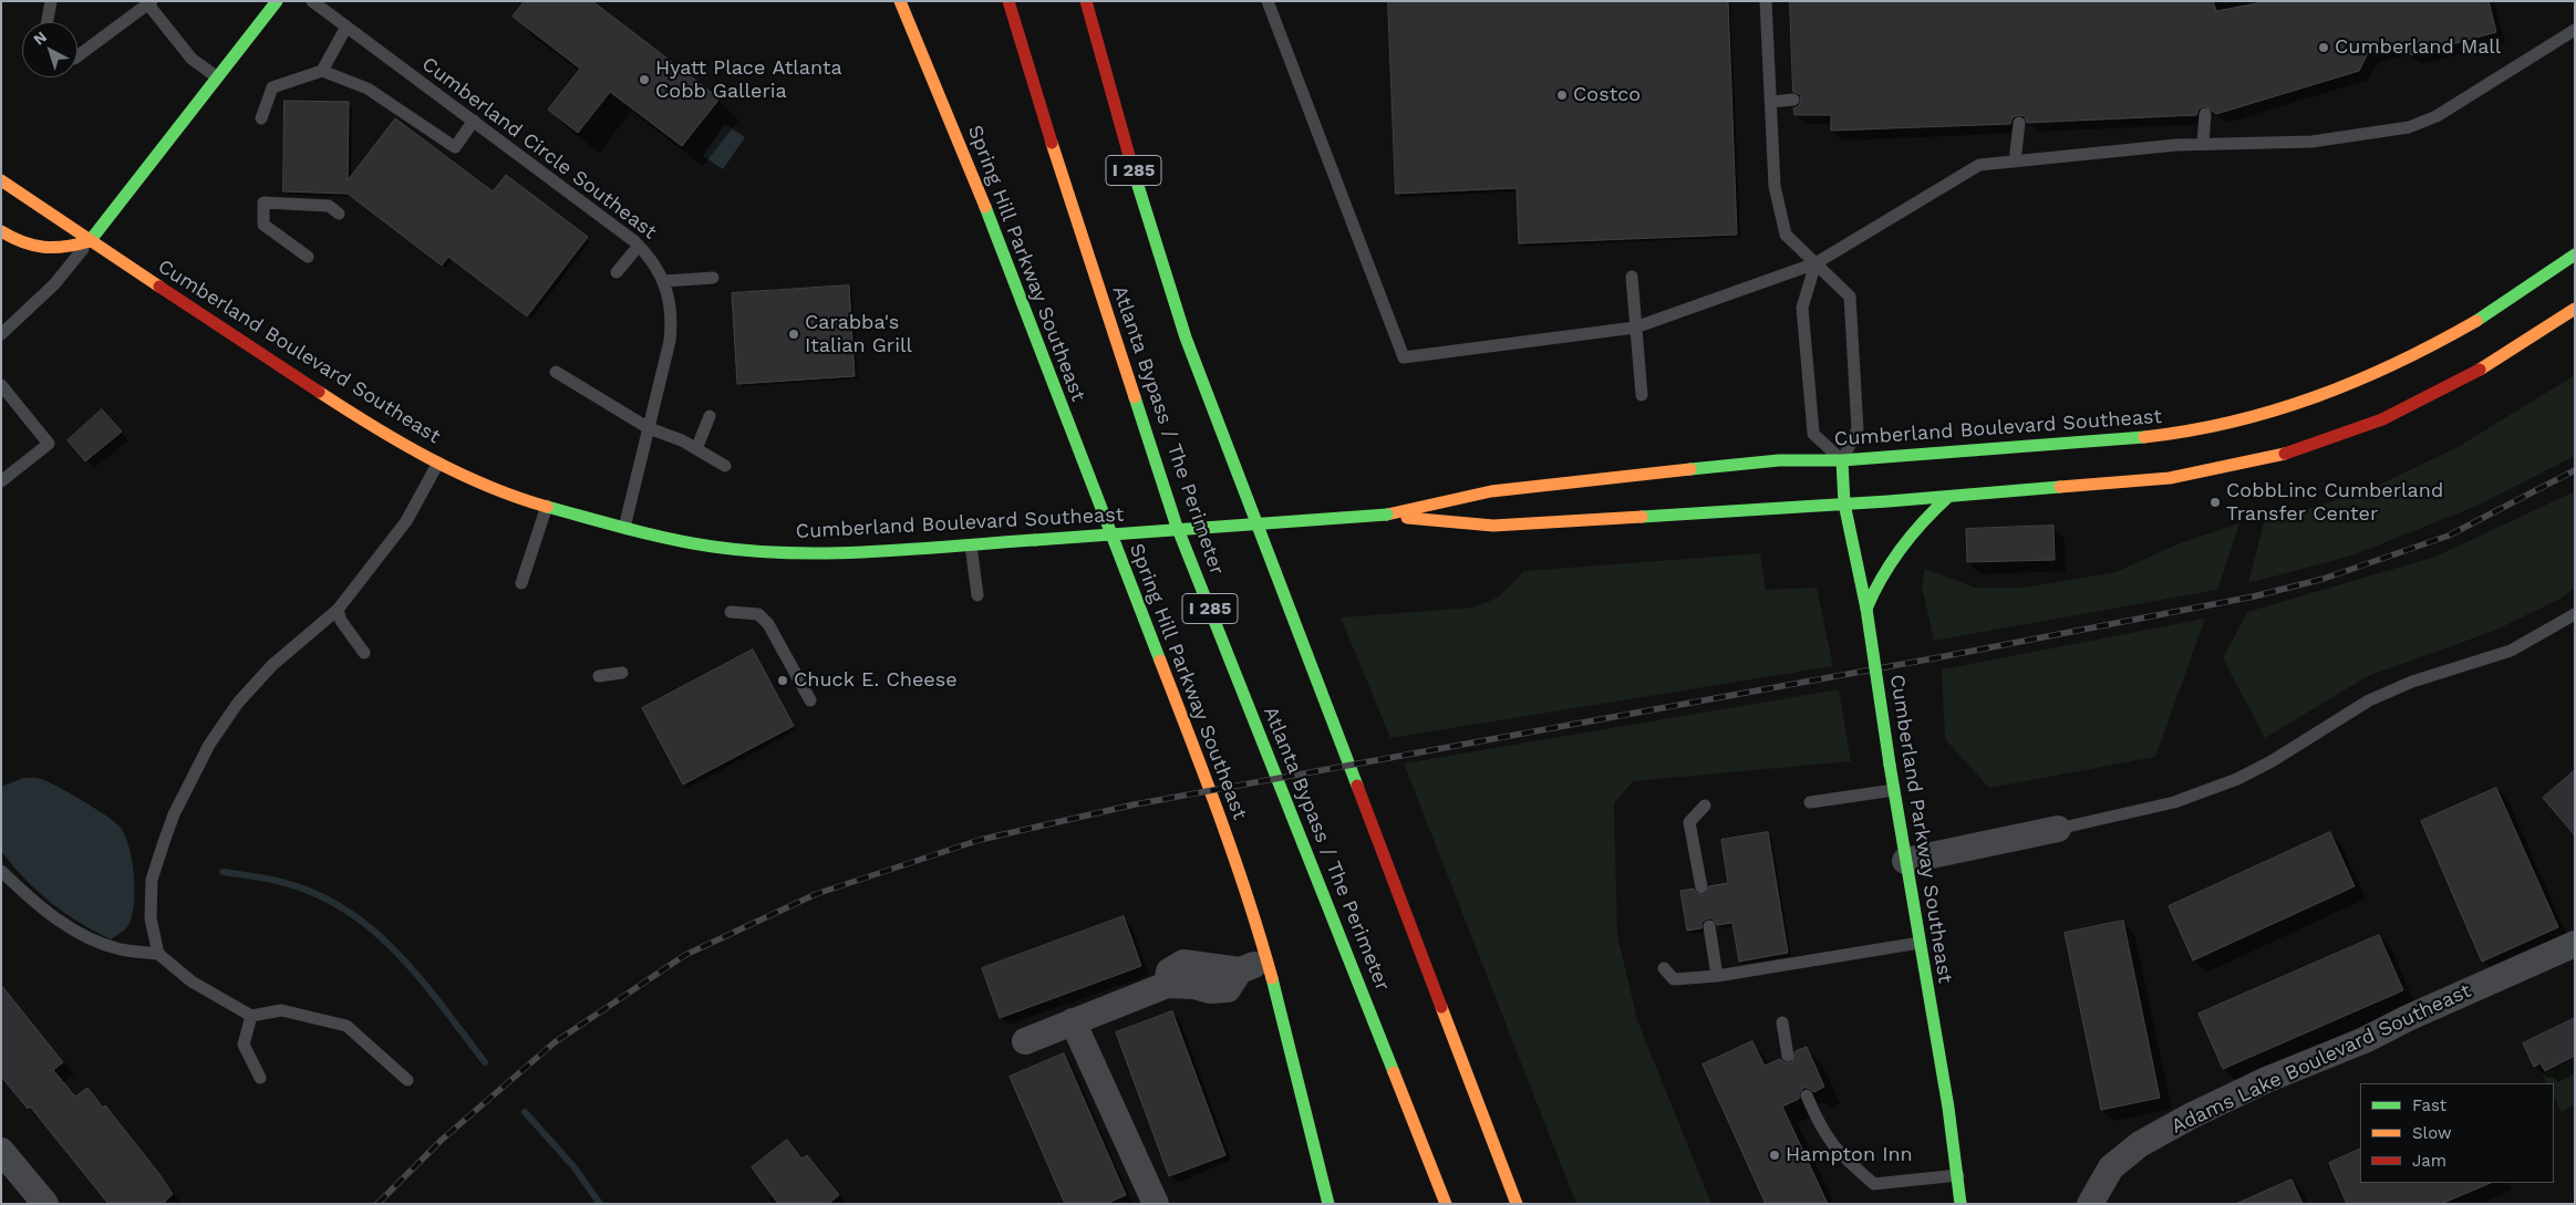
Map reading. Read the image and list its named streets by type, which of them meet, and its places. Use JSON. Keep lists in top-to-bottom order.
{
  "streets": {
    "main road": [
      "I 285",
      "Spring Hill Parkway Southeast",
      "Cumberland Boulevard Southeast",
      "Atlanta Bypass / The Perimeter",
      "Cumberland Parkway Southeast"
    ],
    "street": ["Adams Lake Boulevard Southeast"],
    "lane": ["Cumberland Circle Southeast"]
  },
  "crossings": [
    ["Cumberland Circle Southeast", "Cumberland Boulevard Southeast"],
    ["Cumberland Boulevard Southeast", "Cumberland Parkway Southeast"]
  ],
  "places": [
    "Cumberland Mall",
    "Hyatt Place Atlanta Cobb Galleria",
    "Costco",
    "Carabba's Italian Grill",
    "CobbLinc Cumberland Transfer Center",
    "Chuck E. Cheese",
    "Hampton Inn"
  ],
  "legend": ["Fast", "Slow", "Jam"],
  "north": "top left"
}
